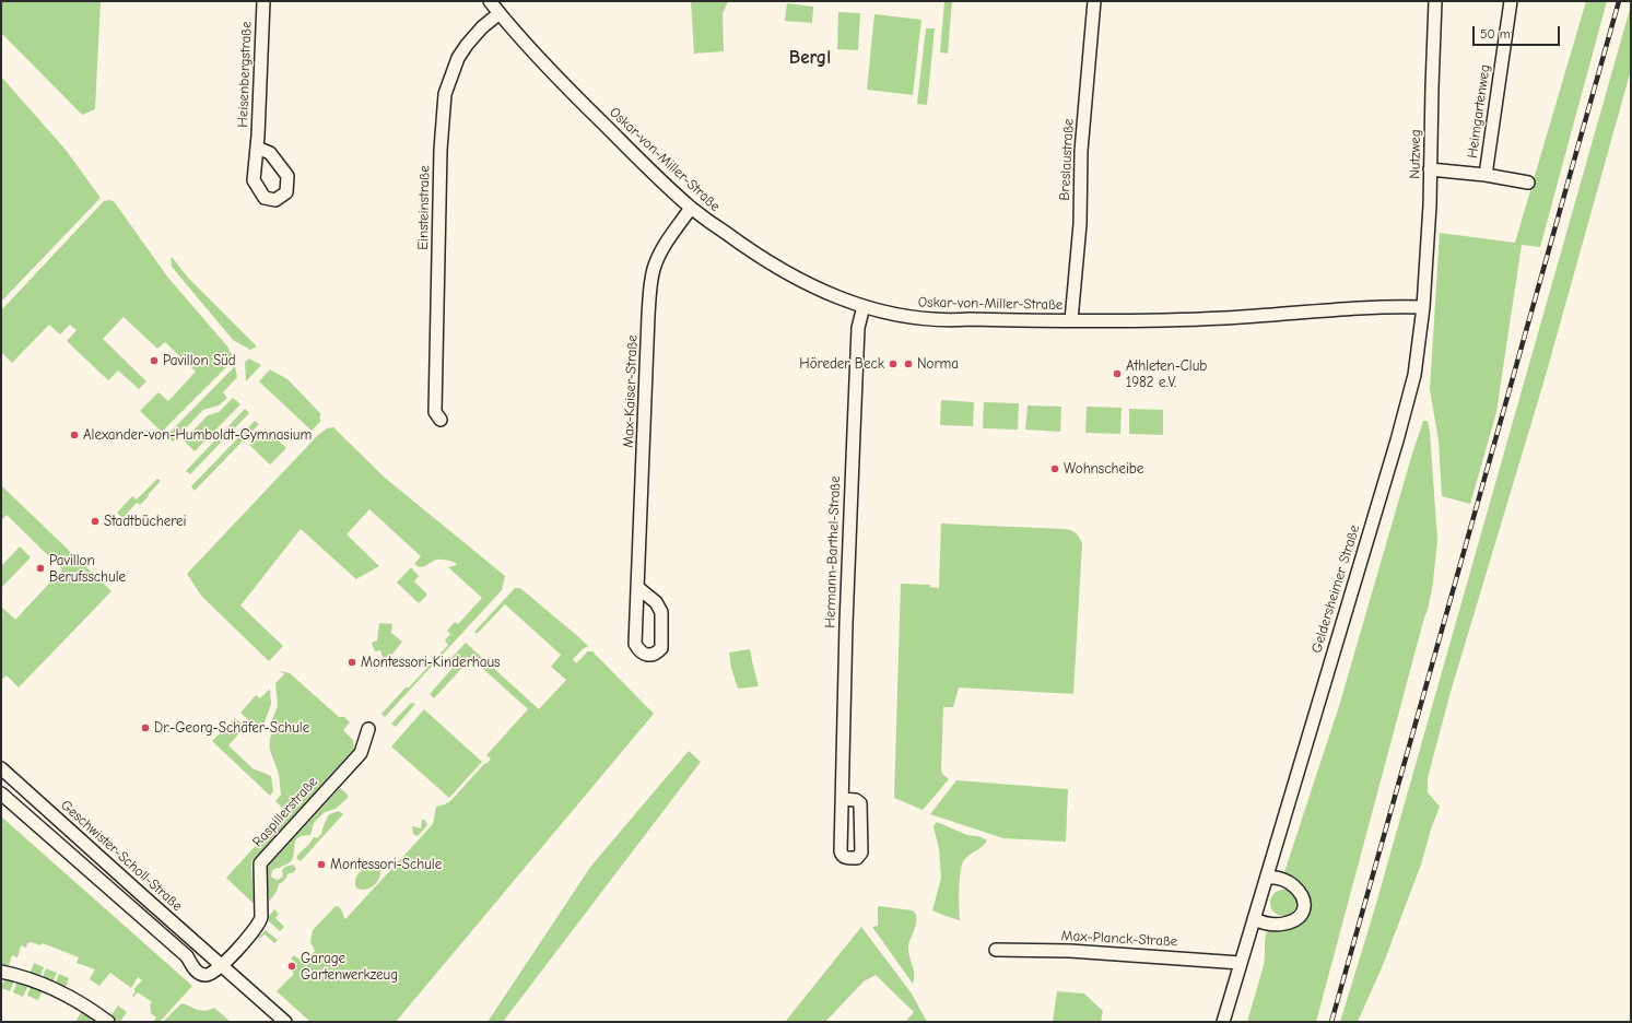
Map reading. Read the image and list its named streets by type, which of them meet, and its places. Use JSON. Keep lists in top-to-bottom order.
{
  "streets": {
    "street": [
      "Heisenbergstraße",
      "Heimgartenweg",
      "Nutzweg",
      "Oskar-von-Miller-Straße",
      "Breslaustraße",
      "Einsteinstraße",
      "Max-Kaiser-Straße",
      "Hermann-Barthel-Straße",
      "Geldersheimer Straße",
      "Raspillerstraße",
      "Geschwister-Scholl-Straße",
      "Max-Planck-Straße"
    ]
  },
  "crossings": [
    ["Heimgartenweg", "Nutzweg"],
    ["Nutzweg", "Oskar-von-Miller-Straße"],
    ["Nutzweg", "Geldersheimer Straße"],
    ["Oskar-von-Miller-Straße", "Breslaustraße"],
    ["Oskar-von-Miller-Straße", "Einsteinstraße"],
    ["Oskar-von-Miller-Straße", "Max-Kaiser-Straße"],
    ["Oskar-von-Miller-Straße", "Hermann-Barthel-Straße"],
    ["Oskar-von-Miller-Straße", "Geldersheimer Straße"],
    ["Geldersheimer Straße", "Max-Planck-Straße"],
    ["Raspillerstraße", "Geschwister-Scholl-Straße"]
  ],
  "districts": ["Bergl"],
  "places": [
    "Pavillon Süd",
    "Höreder Beck",
    "Norma",
    "Athleten-Club 1982 e.V.",
    "Alexander-von-Humboldt-Gymnasium",
    "Wohnscheibe",
    "Stadtbücherei",
    "Pavillon Berufsschule",
    "Montessori-Kinderhaus",
    "Dr.-Georg-Schäfer-Schule",
    "Montessori-Schule",
    "Garage Gartenwerkzeug"
  ],
  "scale_bar": "50 m"
}
